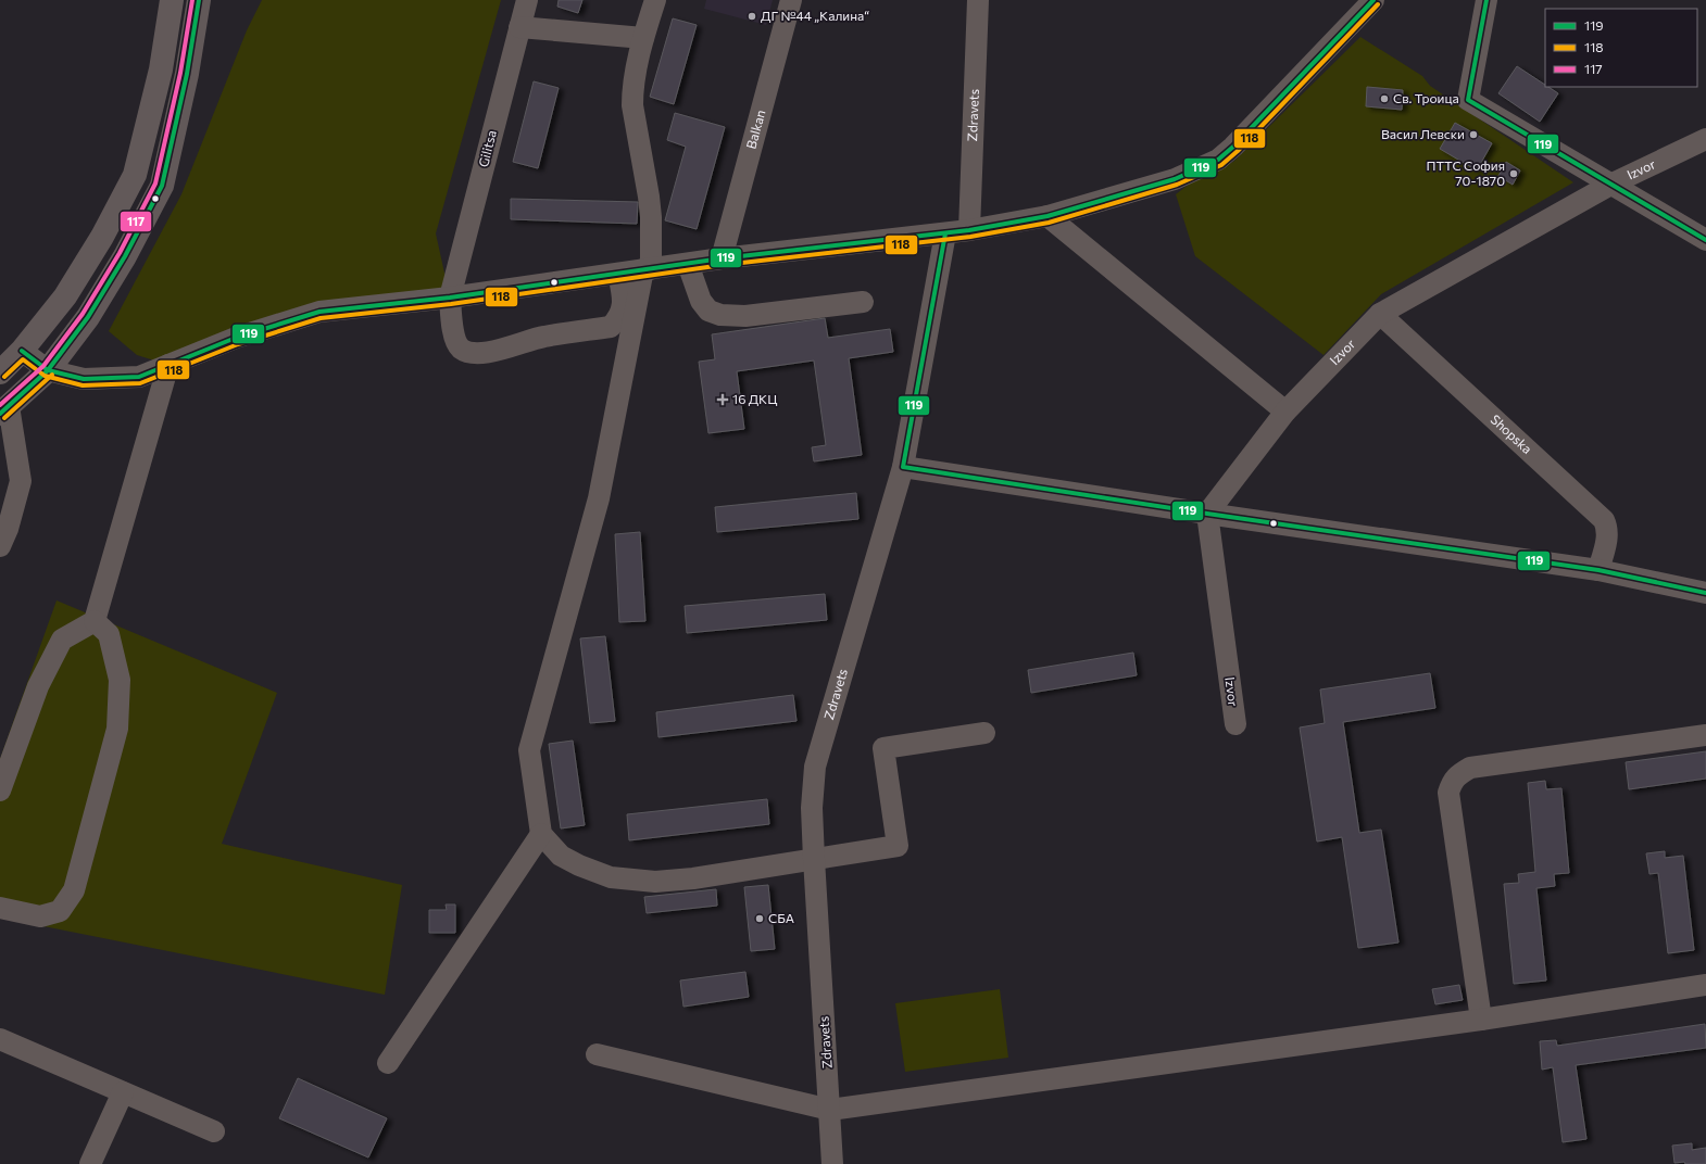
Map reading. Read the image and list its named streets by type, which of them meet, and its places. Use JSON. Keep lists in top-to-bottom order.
{
  "streets": {
    "street": [
      "Zdravets",
      "Balkan",
      "Gilitsa",
      "Izvor",
      "Shopska"
    ]
  },
  "crossings": [
    ["Izvor", "Shopska"]
  ],
  "places": {
    "other": [
      "ДГ №44 „Калина“",
      "Св. Троица",
      "Васил Левски",
      "ПТТС София 70-1870",
      "СБА"
    ],
    "health": ["16 ДКЦ"]
  },
  "lines": ["transit line 119", "transit line 117", "transit line 118"],
  "legend": ["119", "118", "117"]
}
